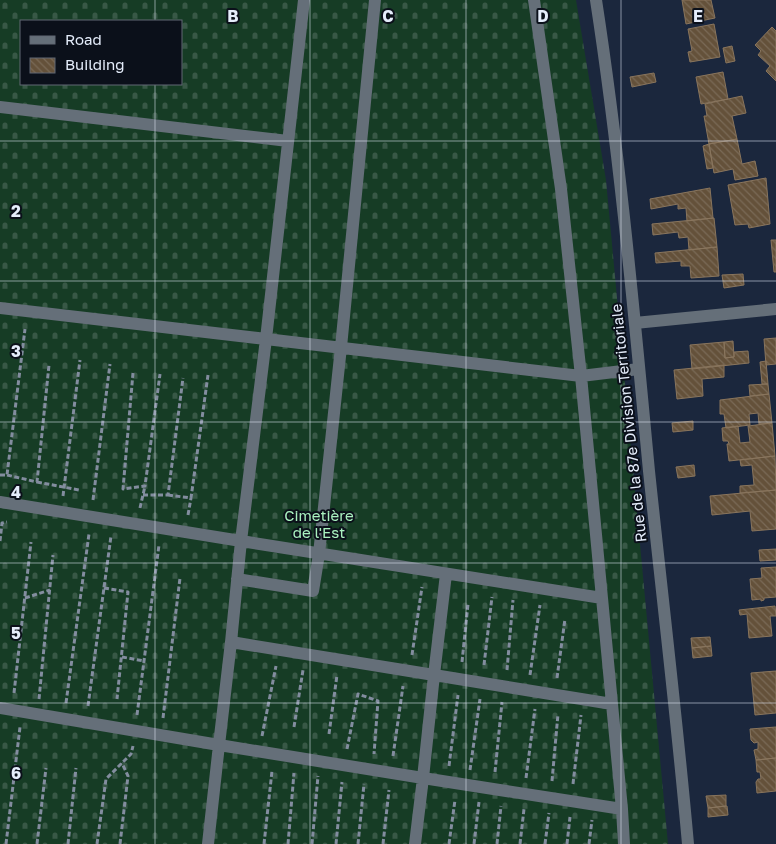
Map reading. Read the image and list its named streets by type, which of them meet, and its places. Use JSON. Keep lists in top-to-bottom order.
{
  "streets": {
    "street": ["Rue de la 87e Division Territoriale"]
  },
  "parks": ["Cimetière de l'Est"],
  "legend": ["Road", "Building"],
  "grid": {
    "columns": [
      "B",
      "C",
      "D",
      "E"
    ],
    "rows": [
      "2",
      "3",
      "4",
      "5",
      "6"
    ]
  }
}
